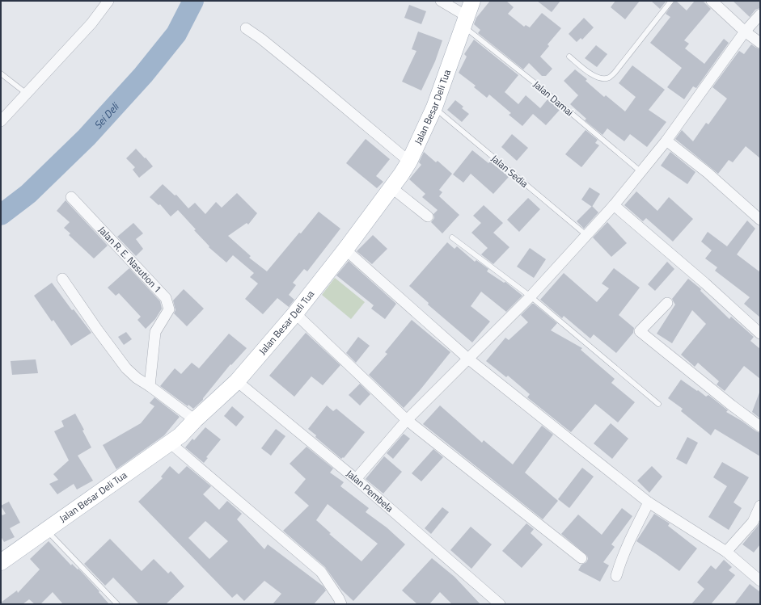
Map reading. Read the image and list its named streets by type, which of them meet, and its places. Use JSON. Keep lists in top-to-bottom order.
{
  "streets": {
    "main road": ["Jalan Besar Deli Tua"],
    "street": ["Jalan R. E. Nasution 1", "Jalan Pembela"],
    "lane": ["Jalan Damai", "Jalan Sedia"]
  },
  "crossings": [
    ["Jalan Damai", "Jalan Besar Deli Tua"],
    ["Jalan Besar Deli Tua", "Jalan Sedia"],
    ["Jalan Besar Deli Tua", "Jalan Pembela"]
  ],
  "water": ["Sei Deli"]
}
